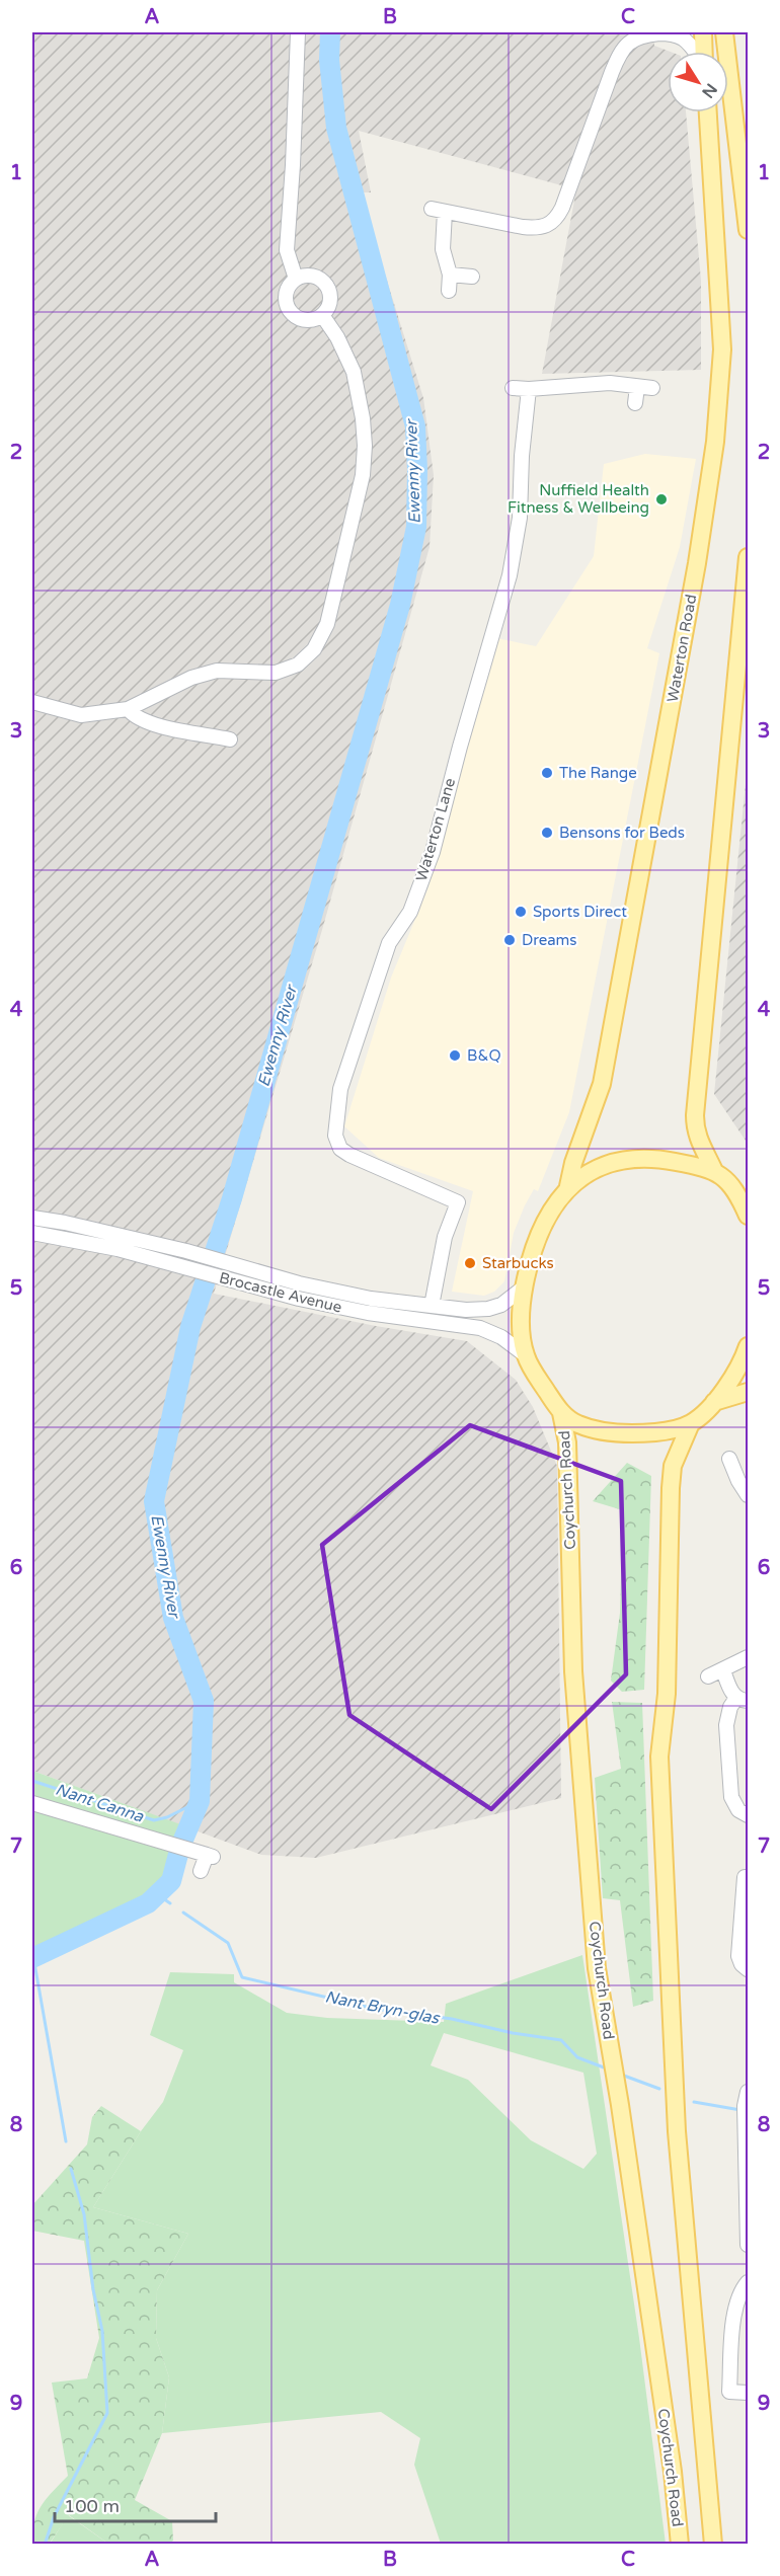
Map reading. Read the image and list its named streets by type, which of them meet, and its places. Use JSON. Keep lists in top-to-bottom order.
{
  "streets": {
    "main road": ["Waterton Road", "Coychurch Road"],
    "street": ["Waterton Lane", "Brocastle Avenue"]
  },
  "crossings": [
    ["Waterton Lane", "Brocastle Avenue"]
  ],
  "water": ["Ewenny River", "Nant Canna", "Nant Bryn-glas"],
  "places": [
    "Nuffield Health Fitness & Wellbeing",
    "The Range",
    "Bensons for Beds",
    "Sports Direct",
    "Dreams",
    "B&Q",
    "Starbucks"
  ],
  "scale_bar": "100 m",
  "north": "bottom right",
  "grid": {
    "columns": ["A", "B", "C"],
    "rows": [
      "1",
      "2",
      "3",
      "4",
      "5",
      "6",
      "7",
      "8",
      "9"
    ]
  }
}
